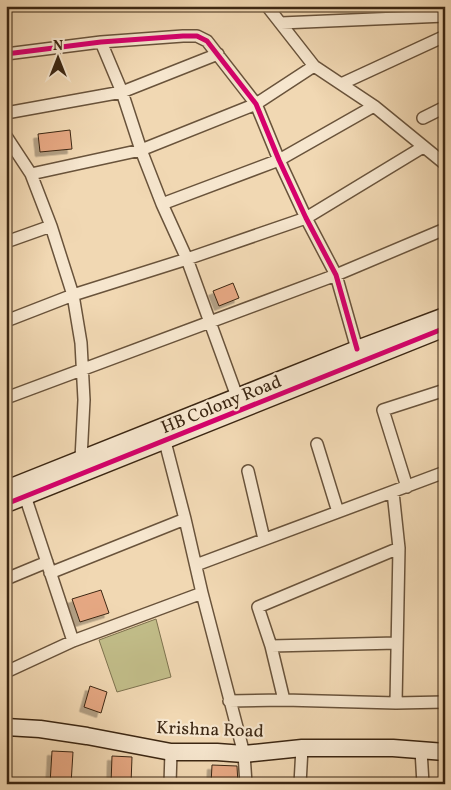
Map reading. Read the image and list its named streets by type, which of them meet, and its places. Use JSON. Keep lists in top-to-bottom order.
{
  "streets": {
    "street": ["HB Colony Road", "Krishna Road"]
  },
  "north": "top"
}
